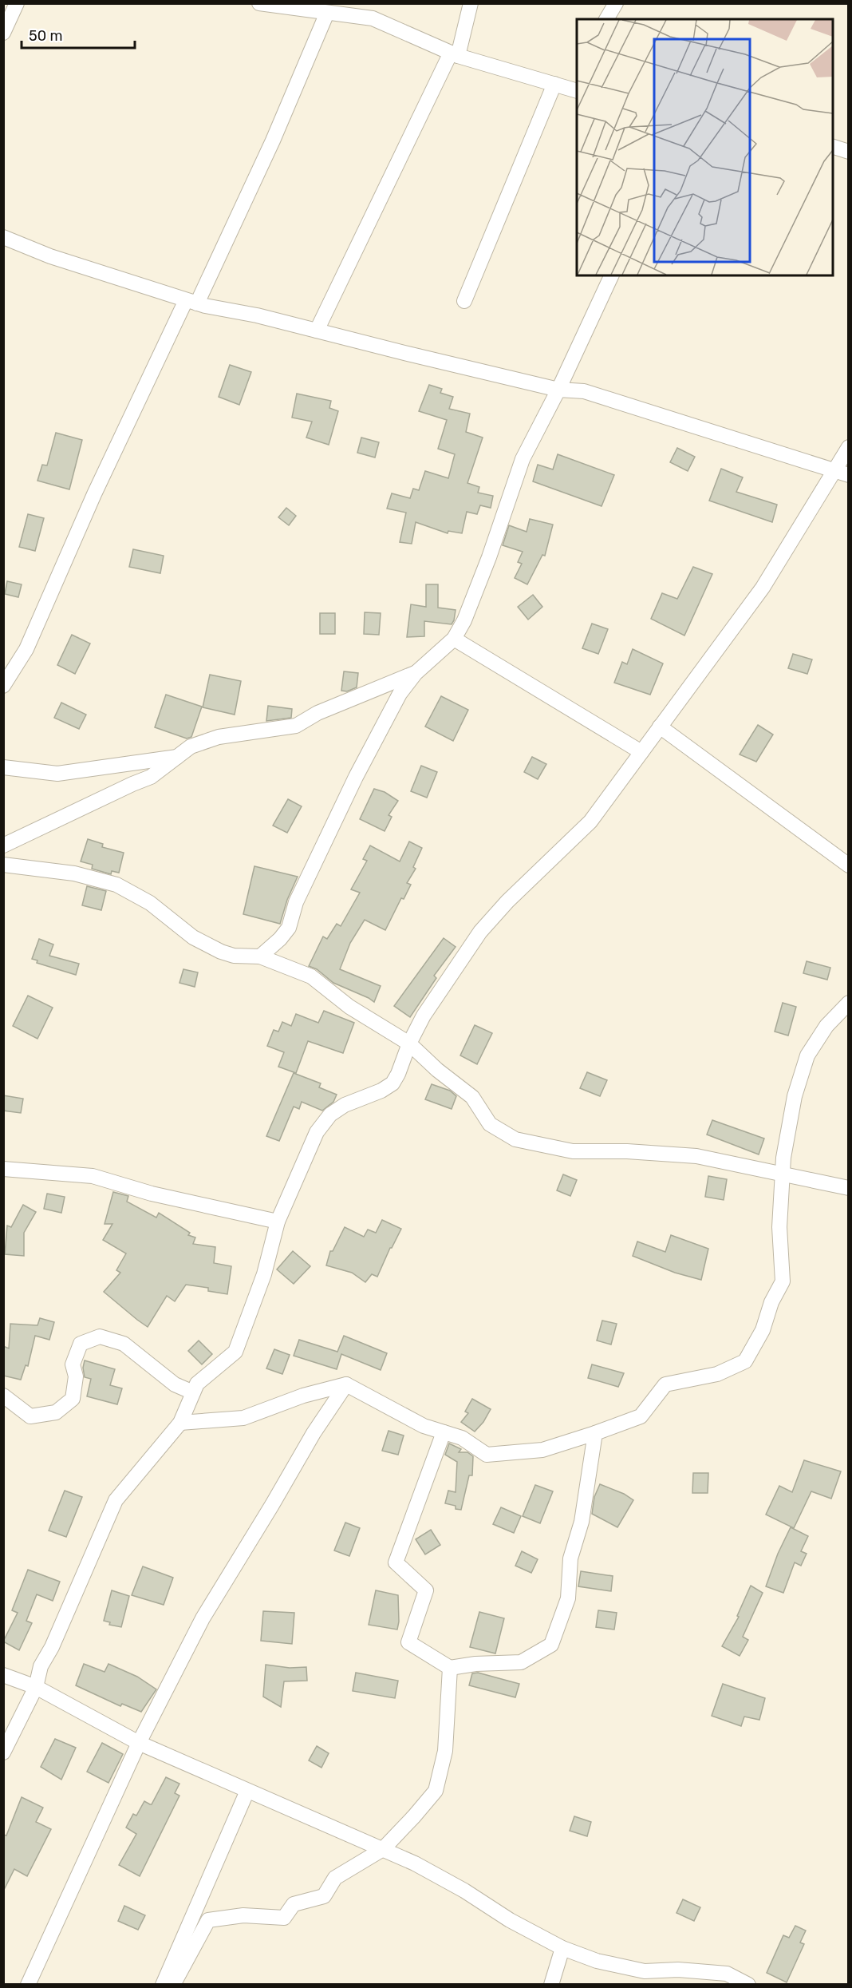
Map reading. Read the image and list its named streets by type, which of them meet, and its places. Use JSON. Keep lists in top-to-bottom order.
{
  "scale_bar": "50 m"
}
